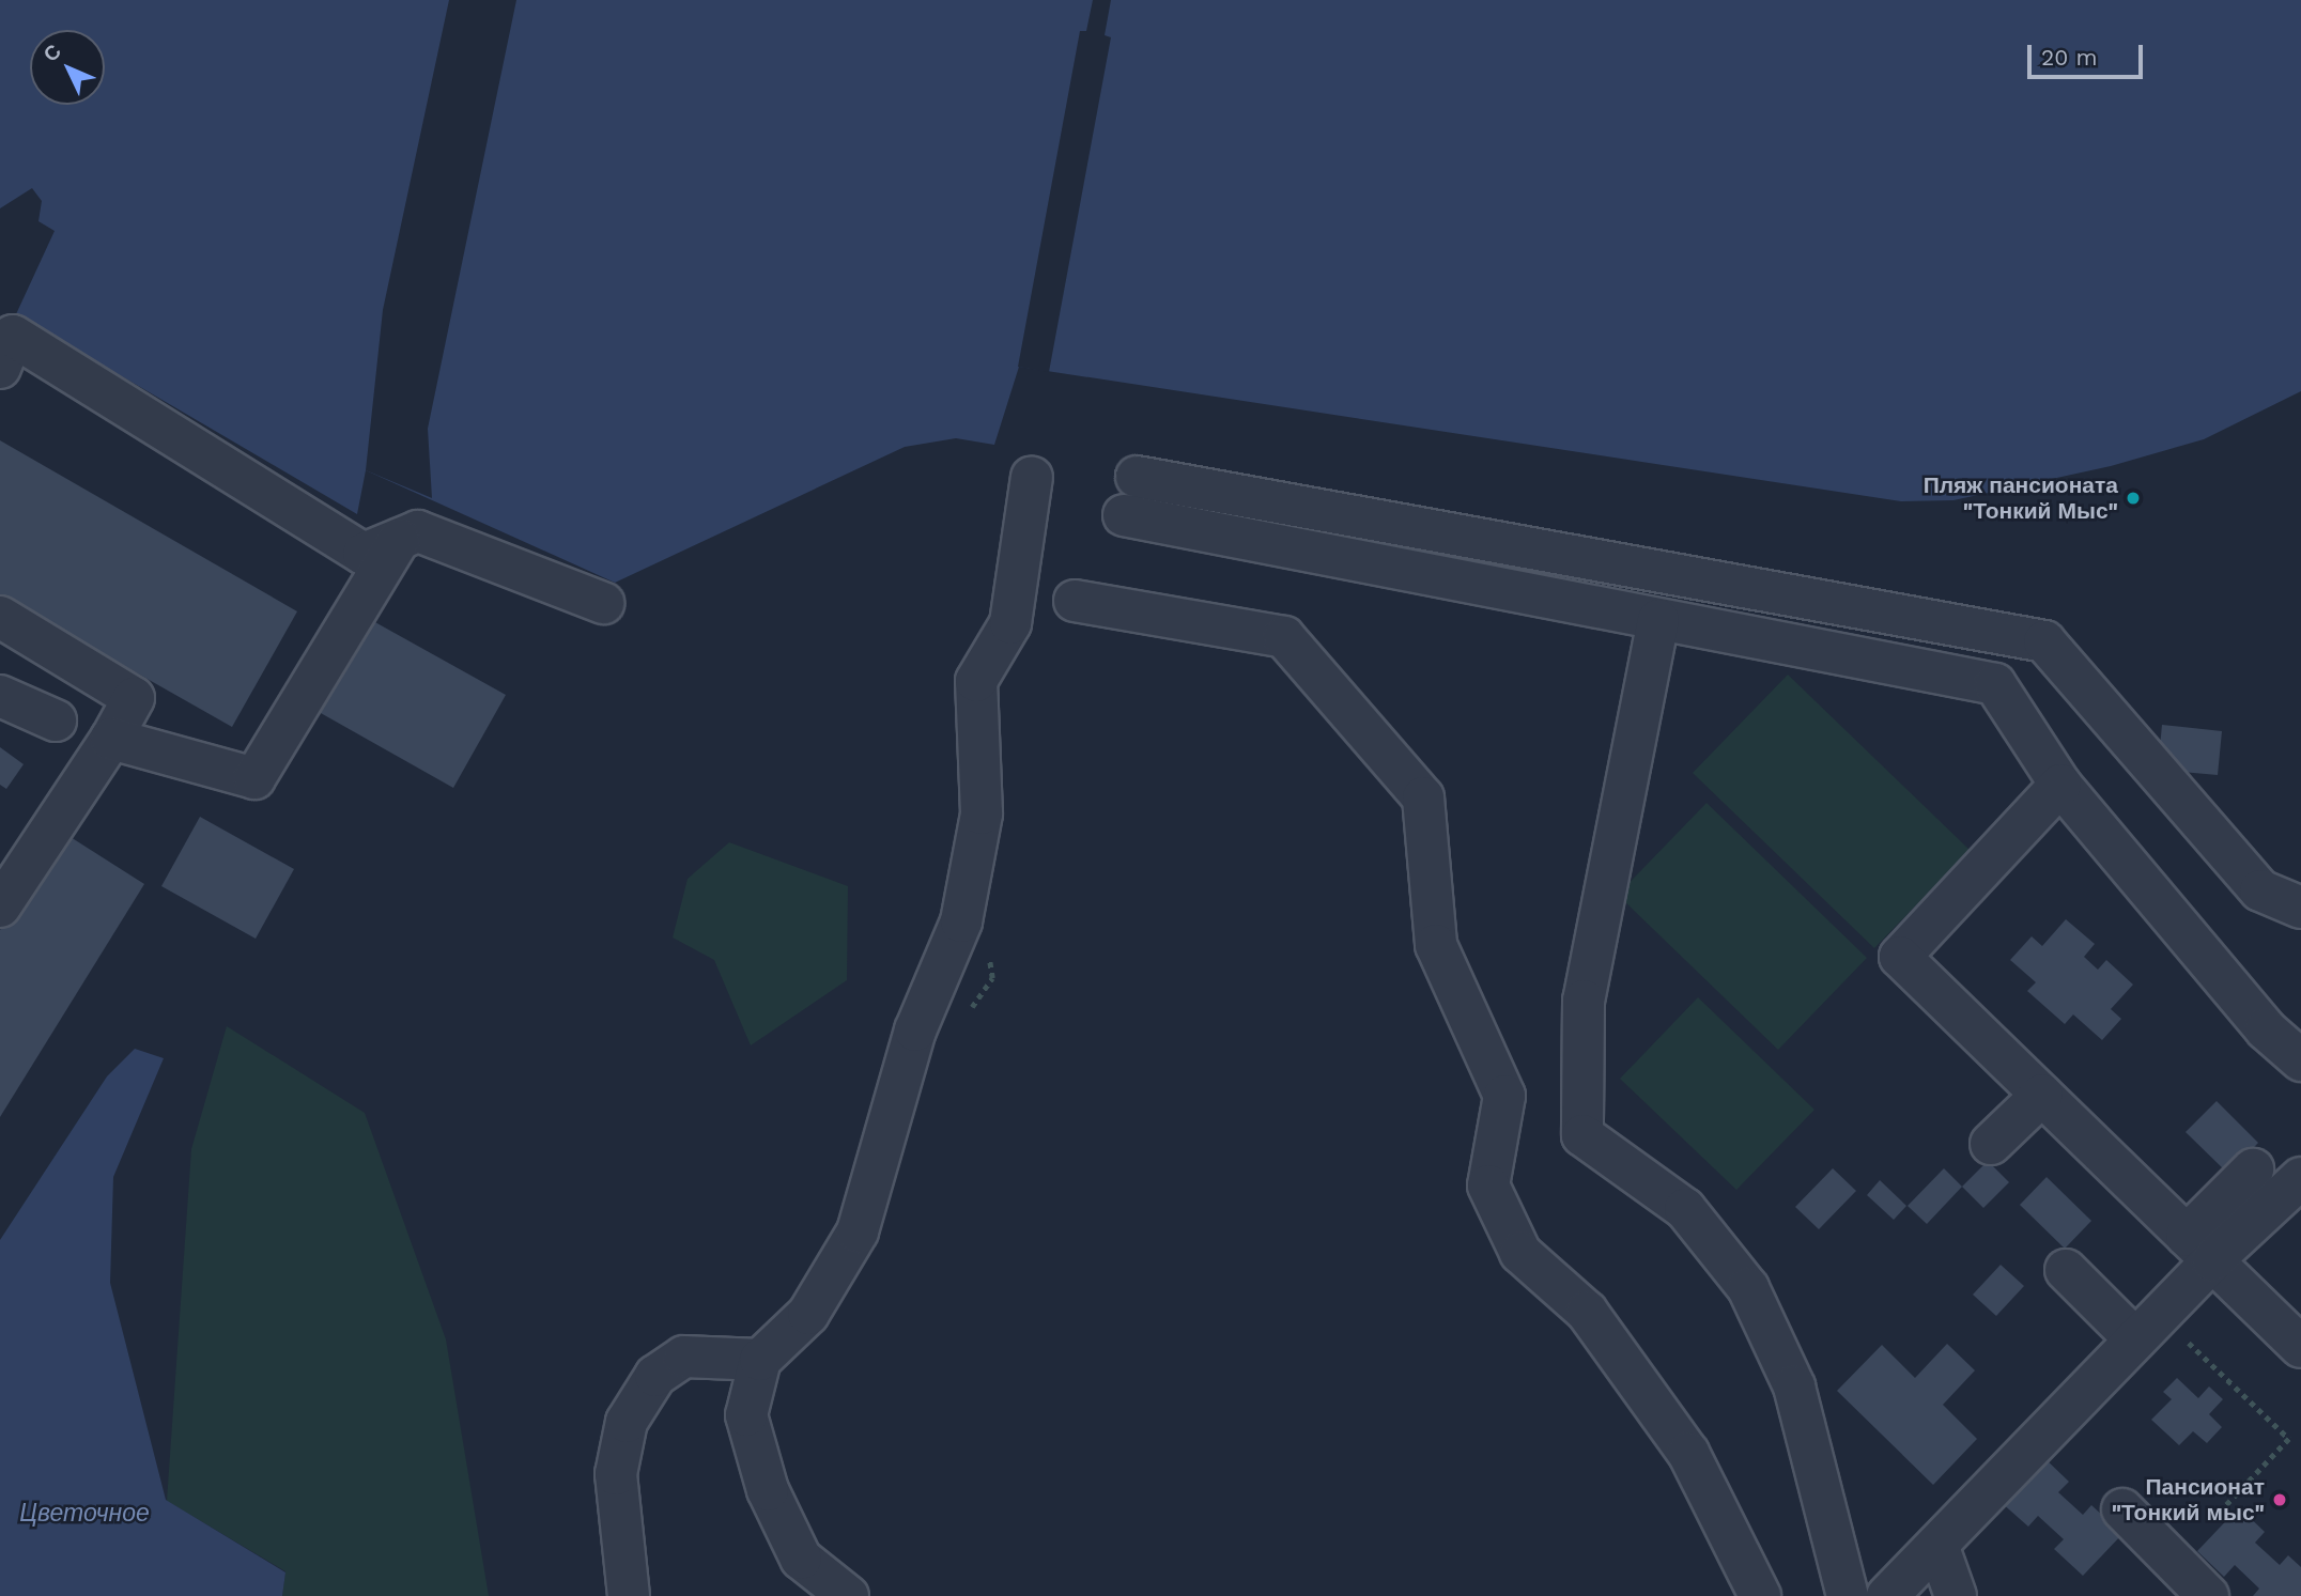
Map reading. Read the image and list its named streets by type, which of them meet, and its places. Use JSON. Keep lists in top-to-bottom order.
{
  "water": ["Цветочное"],
  "places": ["Пляж пансионата \"Тонкий Мыс\"", "Пансионат \"Тонкий мыс\""],
  "scale_bar": "20 m",
  "north": "top left"
}
